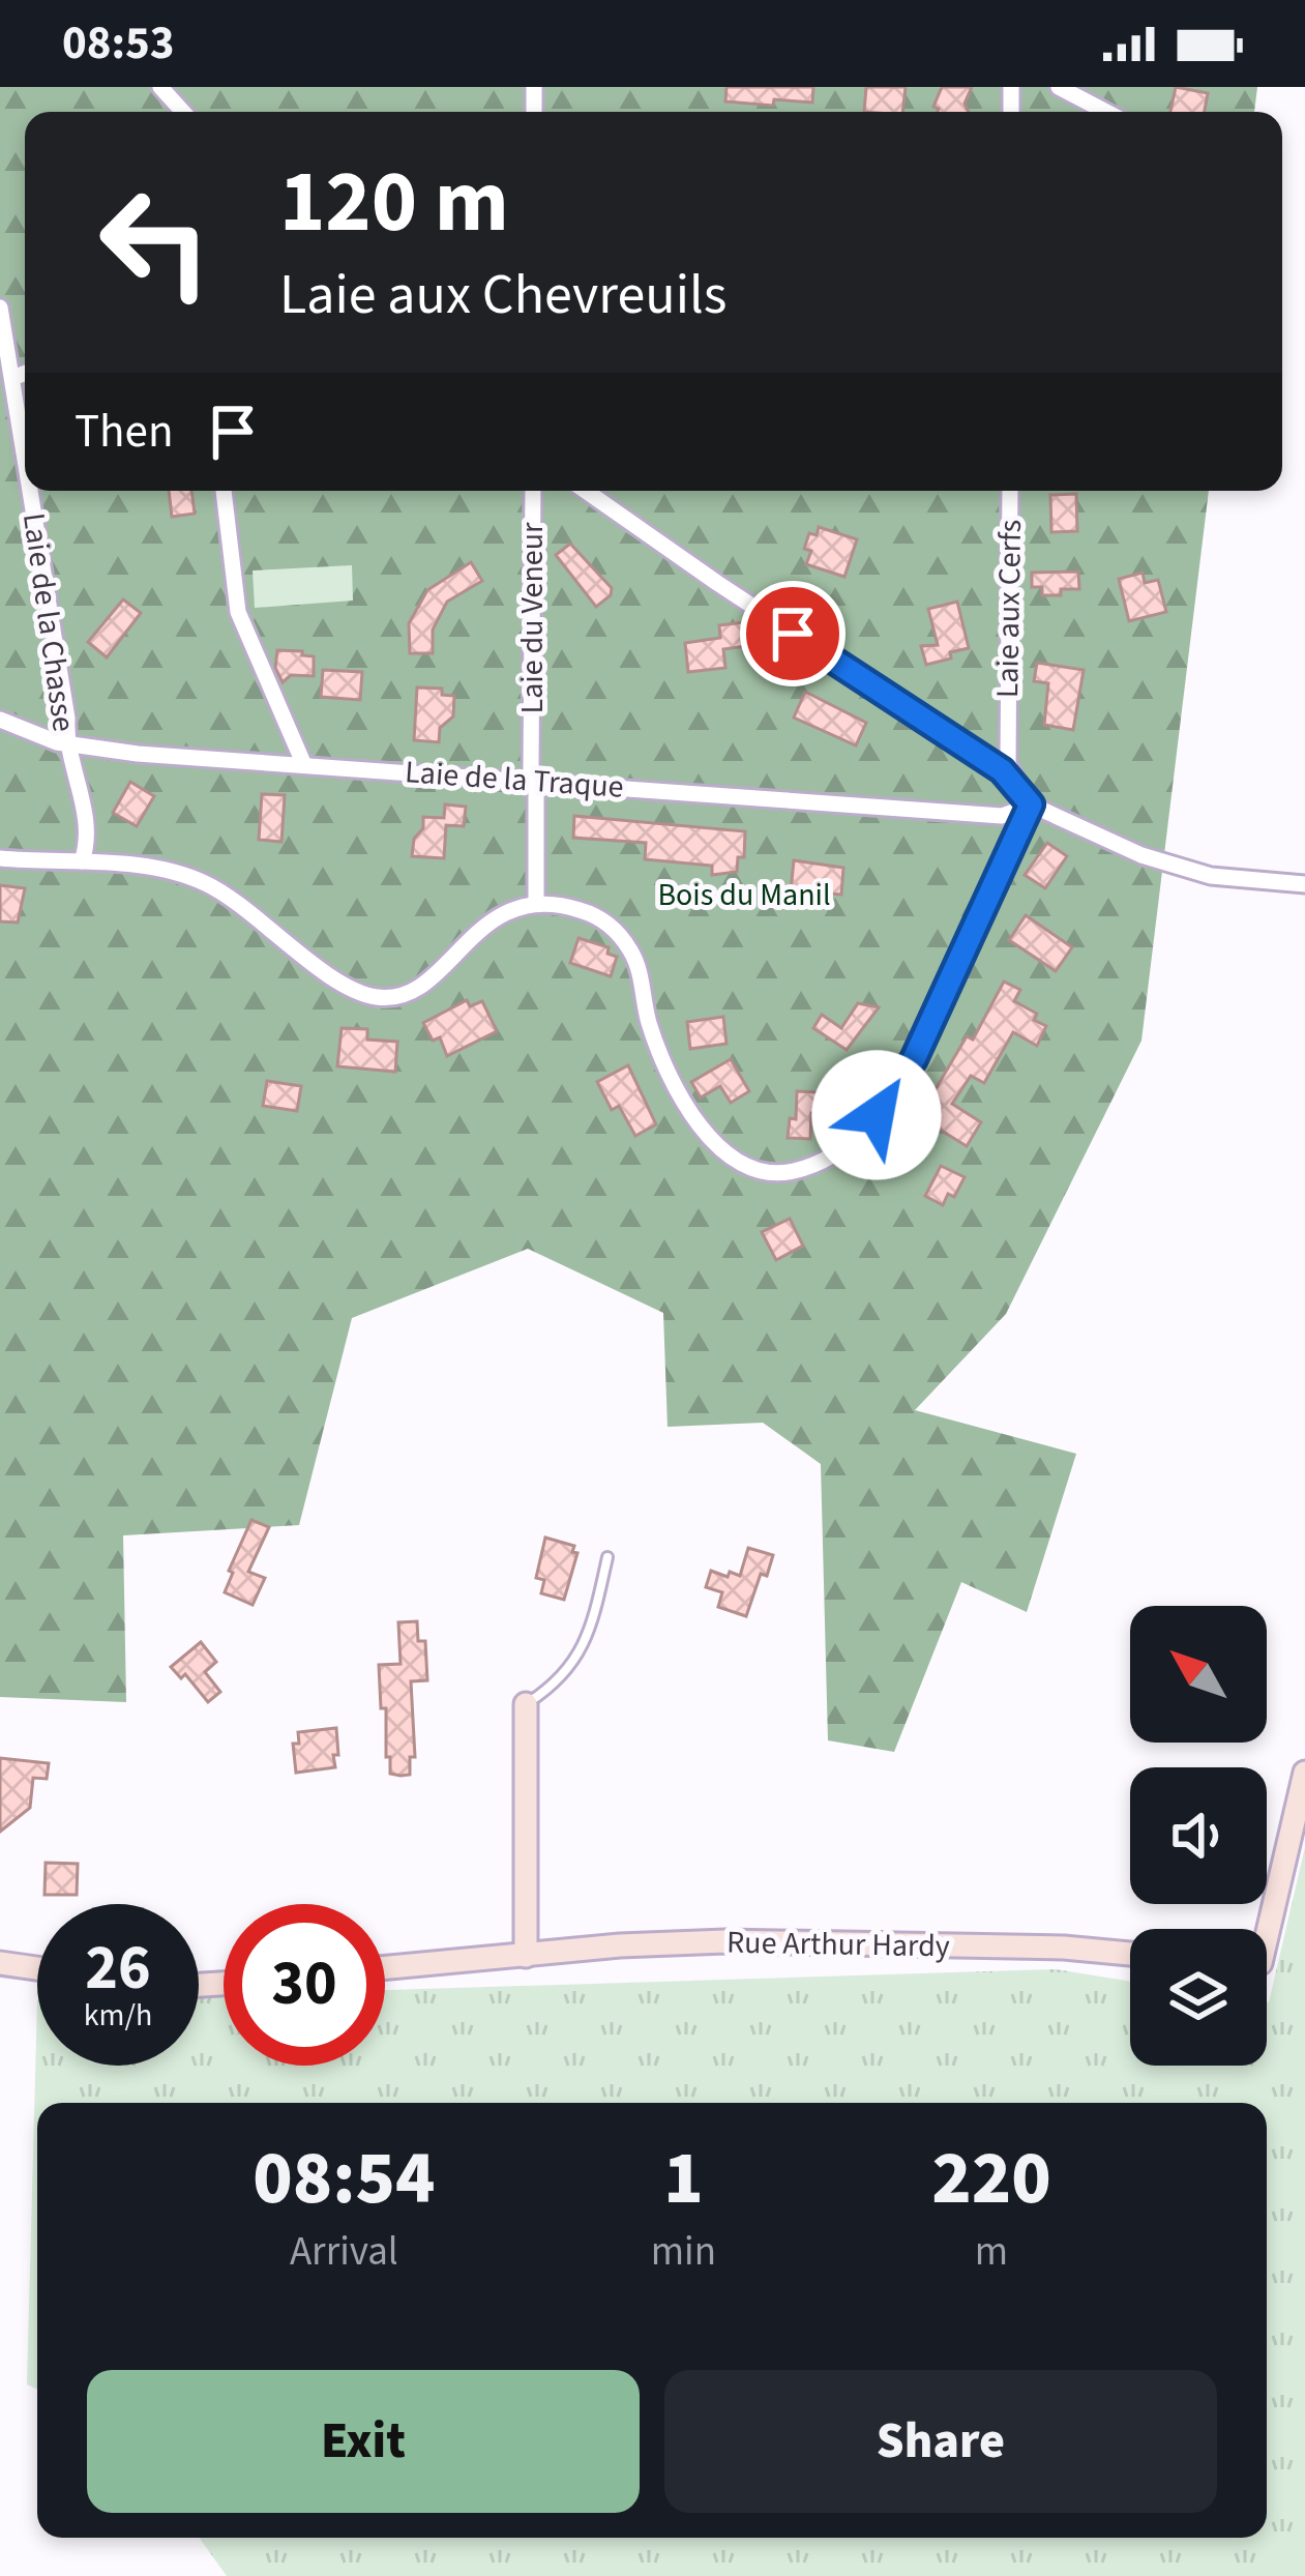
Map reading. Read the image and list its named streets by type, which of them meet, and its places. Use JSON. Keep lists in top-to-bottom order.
{
  "streets": {
    "street": [
      "Laie aux Cerfs",
      "Laie du Veneur",
      "Laie de la Chasse",
      "Laie de la Traque",
      "Rue Arthur Hardy"
    ]
  },
  "crossings": [
    ["Laie aux Cerfs", "Laie de la Traque"],
    ["Laie du Veneur", "Laie de la Traque"],
    ["Laie de la Chasse", "Laie de la Traque"]
  ],
  "parks": ["Bois du Manil"],
  "north": "top left",
  "page": {
    "status": "08:53",
    "turn": ["120 m", "Laie aux Chevreuils"],
    "then": "Then",
    "speed": "26 km/h",
    "limit": "30",
    "eta": [
      "08:54",
      "Arrival",
      "1",
      "min",
      "220",
      "m"
    ],
    "buttons": ["Exit", "Share"]
  }
}
